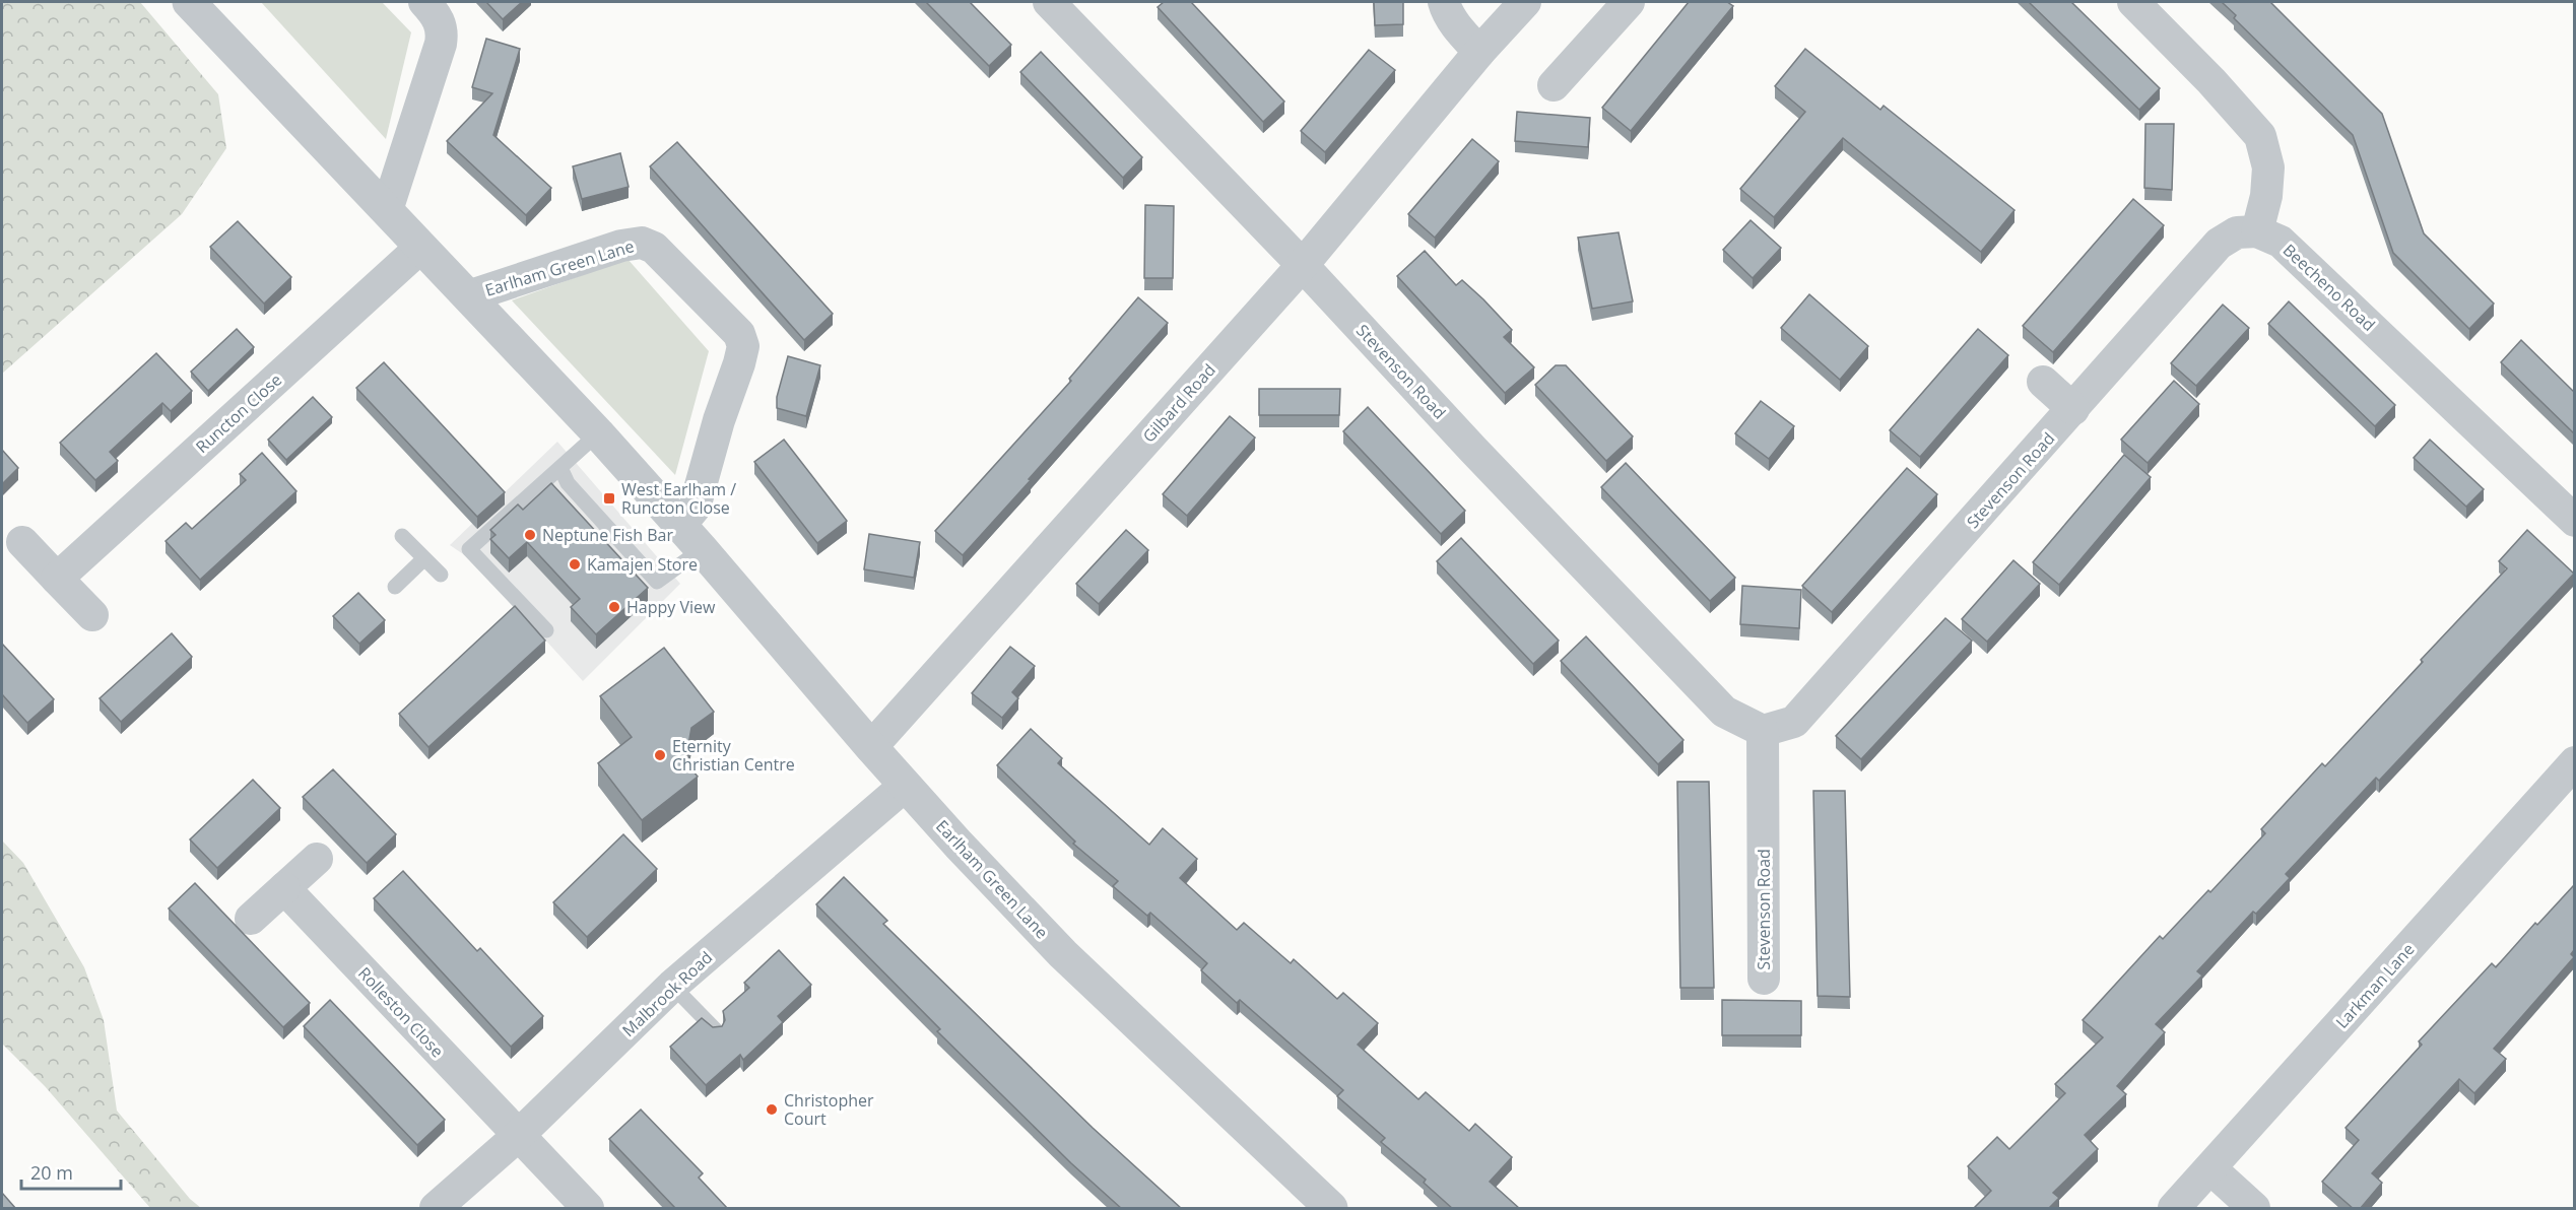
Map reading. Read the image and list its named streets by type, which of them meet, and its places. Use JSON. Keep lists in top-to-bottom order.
{
  "streets": {
    "street": [
      "Earlham Green Lane",
      "Beecheno Road",
      "Stevenson Road",
      "Gilbard Road",
      "Runcton Close",
      "Larkman Lane",
      "Malbrook Road",
      "Rolleston Close"
    ]
  },
  "crossings": [
    ["Earlham Green Lane", "Gilbard Road"],
    ["Earlham Green Lane", "Runcton Close"],
    ["Earlham Green Lane", "Malbrook Road"],
    ["Beecheno Road", "Stevenson Road"],
    ["Stevenson Road", "Gilbard Road"],
    ["Malbrook Road", "Rolleston Close"]
  ],
  "places": {
    "transit": ["West Earlham / Runcton Close"],
    "other": [
      "Neptune Fish Bar",
      "Kamajen Store",
      "Happy View",
      "Eternity Christian Centre",
      "Christopher Court"
    ]
  },
  "scale_bar": "20 m"
}
